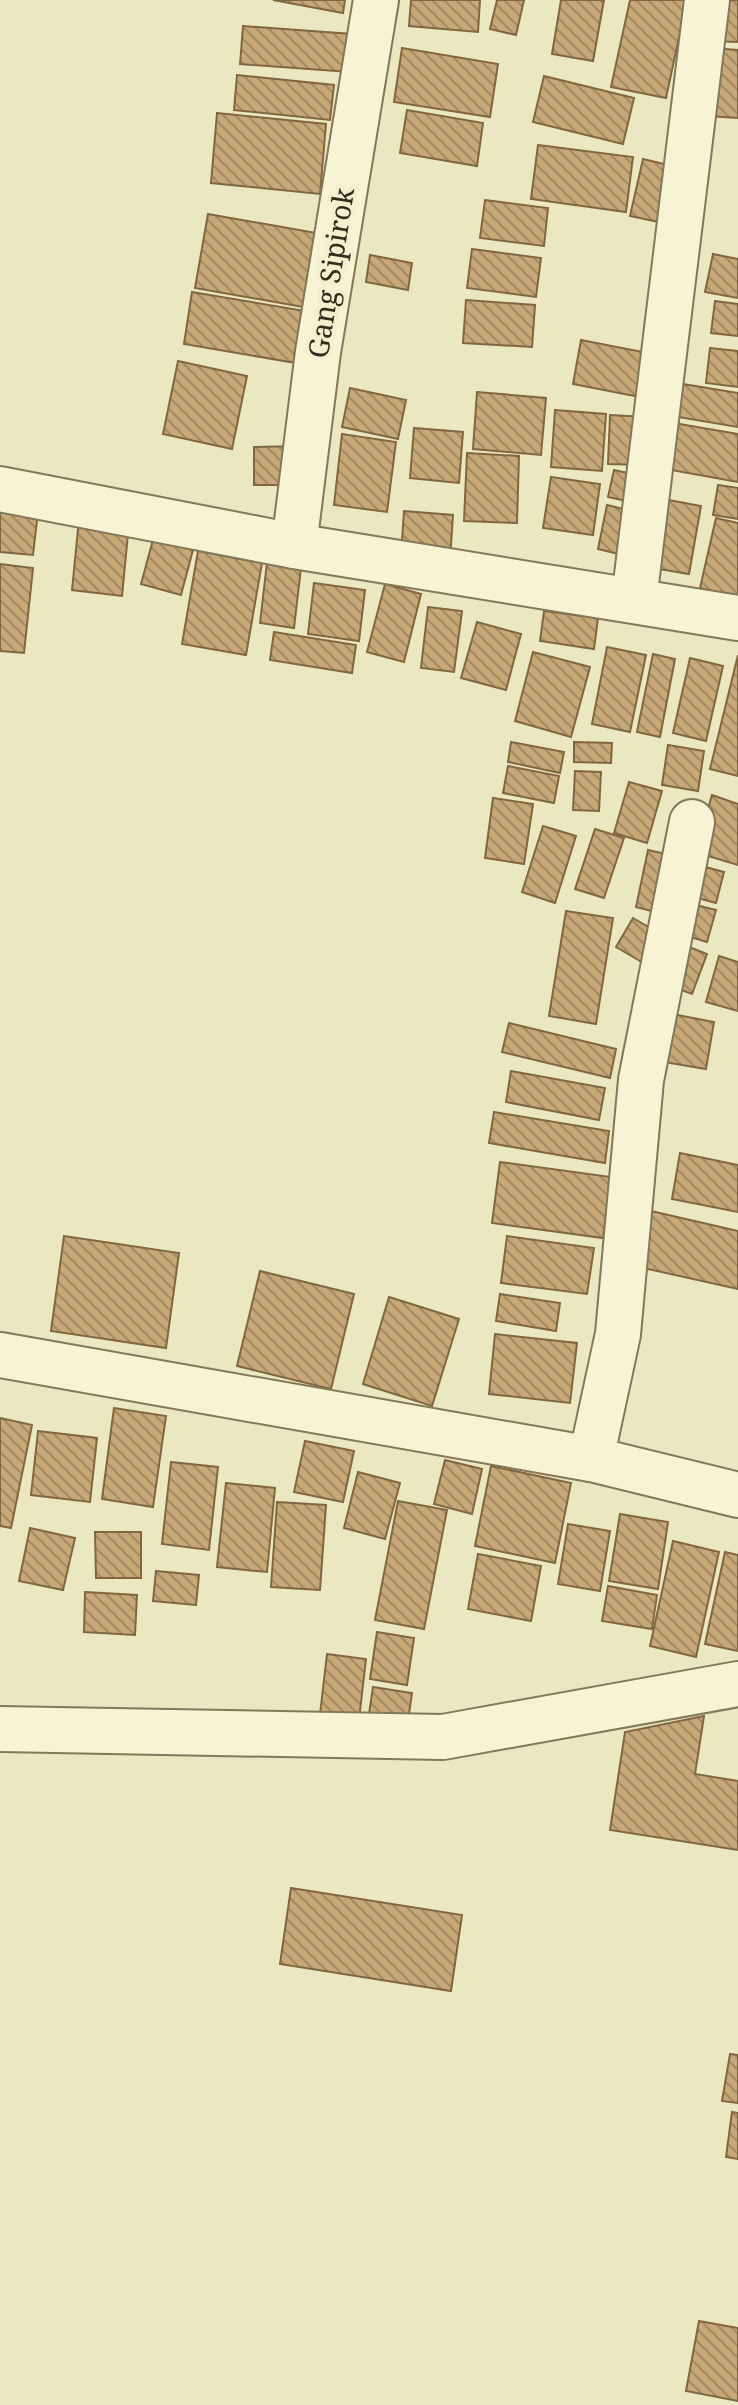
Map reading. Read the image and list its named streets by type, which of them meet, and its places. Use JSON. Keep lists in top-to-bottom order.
{
  "streets": {
    "street": ["Gang Sipirok"]
  }
}
